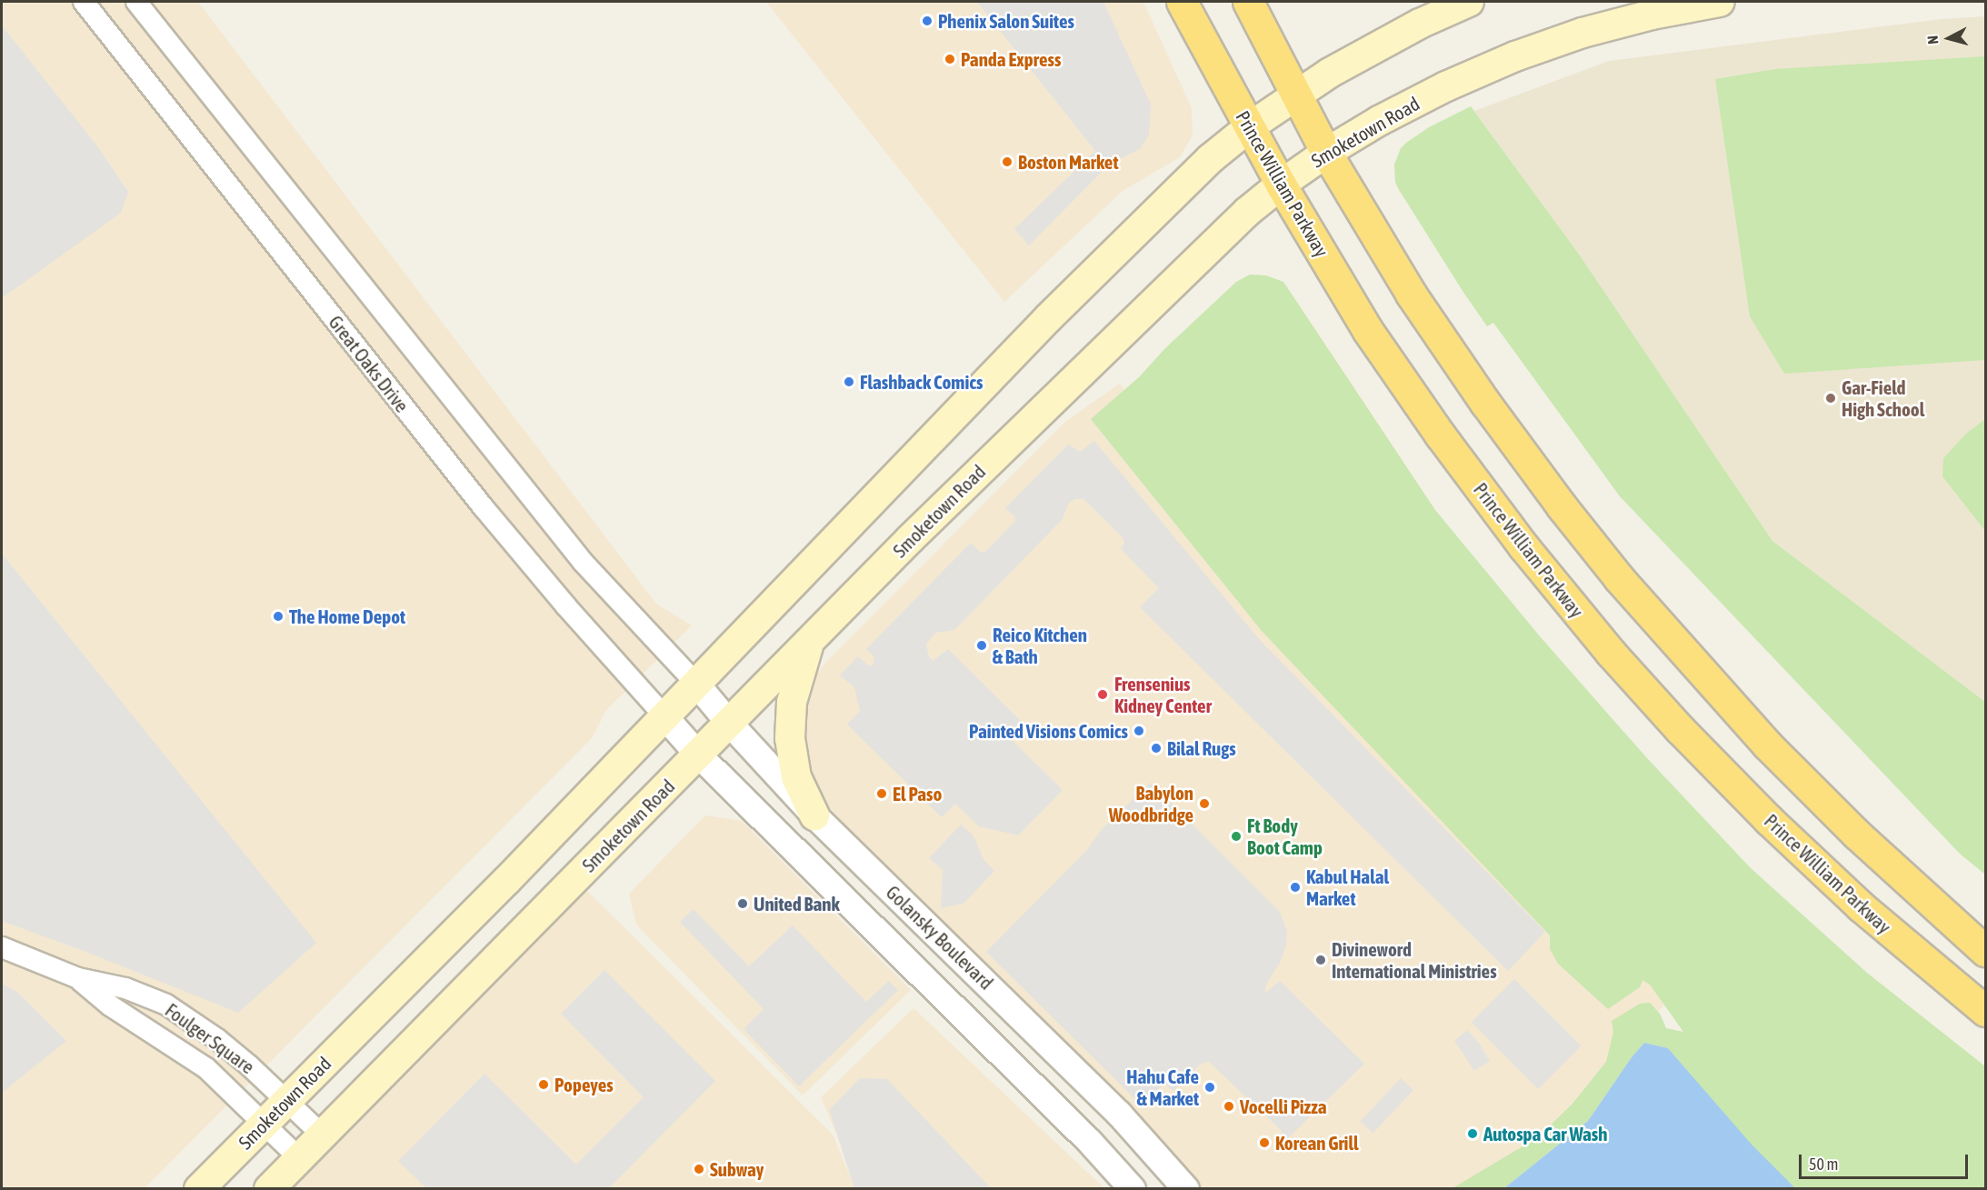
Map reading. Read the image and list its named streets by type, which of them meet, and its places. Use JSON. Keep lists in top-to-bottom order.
{
  "streets": {
    "highway": ["Prince William Parkway"],
    "main road": ["Smoketown Road"],
    "street": ["Great Oaks Drive", "Golansky Boulevard", "Foulger Square"]
  },
  "crossings": [
    ["Smoketown Road", "Prince William Parkway"],
    ["Smoketown Road", "Great Oaks Drive"],
    ["Smoketown Road", "Golansky Boulevard"],
    ["Smoketown Road", "Foulger Square"],
    ["Great Oaks Drive", "Golansky Boulevard"]
  ],
  "places": [
    "Phenix Salon Suites",
    "Panda Express",
    "Boston Market",
    "Flashback Comics",
    "Gar-Field High School",
    "The Home Depot",
    "Reico Kitchen & Bath",
    "Frensenius Kidney Center",
    "Painted Visions Comics",
    "Bilal Rugs",
    "El Paso",
    "Babylon Woodbridge",
    "Ft Body Boot Camp",
    "Kabul Halal Market",
    "United Bank",
    "Divineword International Ministries",
    "Popeyes",
    "Hahu Cafe & Market",
    "Vocelli Pizza",
    "Autospa Car Wash",
    "Korean Grill",
    "Subway"
  ],
  "scale_bar": "50 m",
  "north": "left"
}
